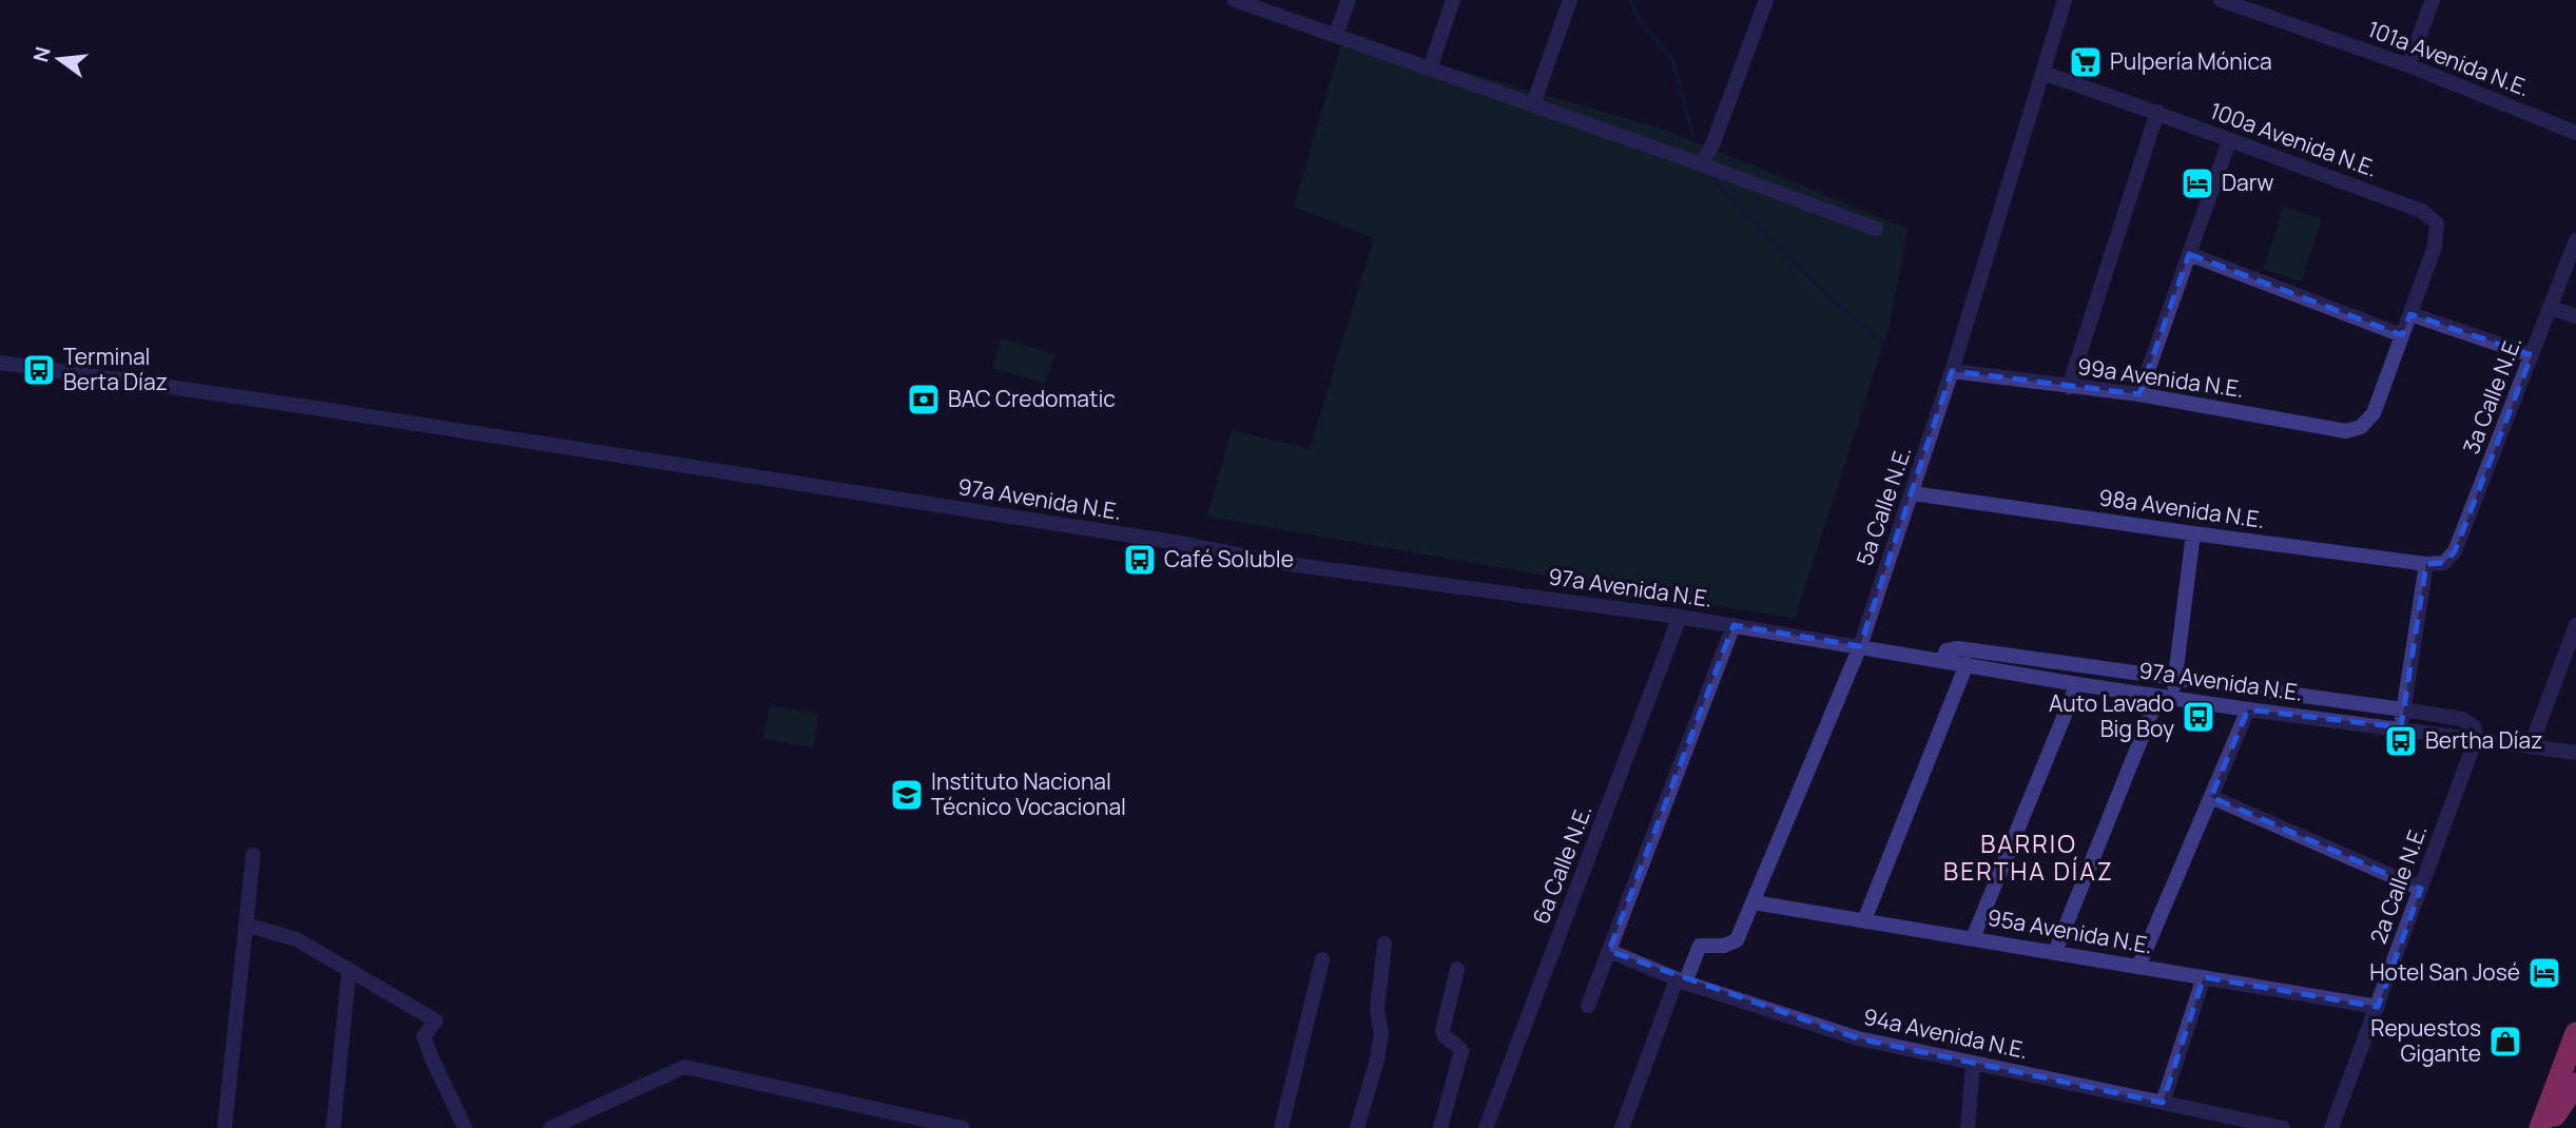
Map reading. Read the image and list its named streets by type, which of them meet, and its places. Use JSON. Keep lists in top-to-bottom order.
{
  "streets": {
    "street": [
      "101a Avenida N.E.",
      "100a Avenida N.E.",
      "99a Avenida N.E.",
      "3a Calle N.E.",
      "97a Avenida N.E.",
      "5a Calle N.E.",
      "98a Avenida N.E.",
      "6a Calle N.E.",
      "2a Calle N.E.",
      "95a Avenida N.E.",
      "94a Avenida N.E."
    ]
  },
  "crossings": [
    ["100a Avenida N.E.", "5a Calle N.E."],
    ["99a Avenida N.E.", "5a Calle N.E."],
    ["3a Calle N.E.", "98a Avenida N.E."],
    ["97a Avenida N.E.", "5a Calle N.E."],
    ["97a Avenida N.E.", "6a Calle N.E."],
    ["97a Avenida N.E.", "2a Calle N.E."],
    ["5a Calle N.E.", "98a Avenida N.E."],
    ["5a Calle N.E.", "95a Avenida N.E."],
    ["5a Calle N.E.", "94a Avenida N.E."],
    ["2a Calle N.E.", "95a Avenida N.E."]
  ],
  "districts": ["BARRIO BERTHA DÍAZ"],
  "places": {
    "supermarket": ["Pulpería Mónica"],
    "hotel": ["Darw", "Hotel San José"],
    "bus stop": [
      "Terminal Berta Díaz",
      "Café Soluble",
      "Auto Lavado Big Boy",
      "Bertha Díaz"
    ],
    "bank": ["BAC Credomatic"],
    "school or university": ["Instituto Nacional Técnico Vocacional"],
    "shop": ["Repuestos Gigante"]
  },
  "north": "left"
}
